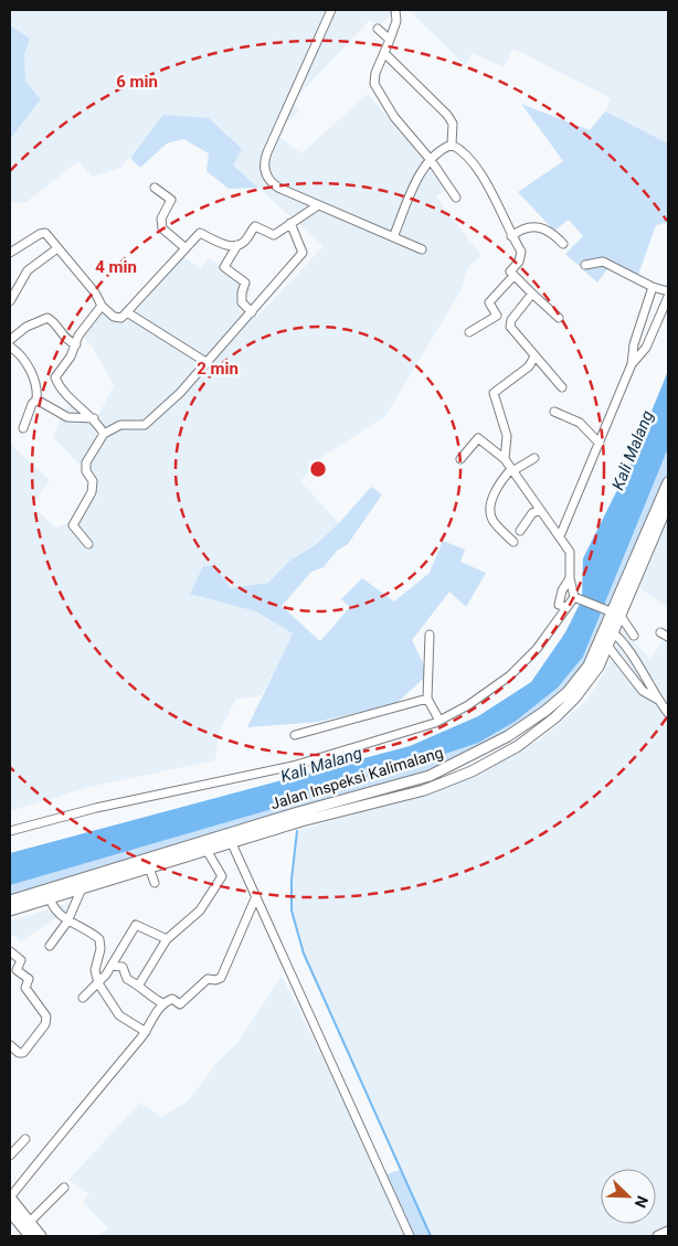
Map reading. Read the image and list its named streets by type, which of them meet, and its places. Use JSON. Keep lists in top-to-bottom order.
{
  "streets": {
    "main road": ["Jalan Inspeksi Kalimalang"]
  },
  "water": ["Kali Malang"],
  "north": "bottom right",
  "rings": ["6 min", "4 min", "2 min"]
}
